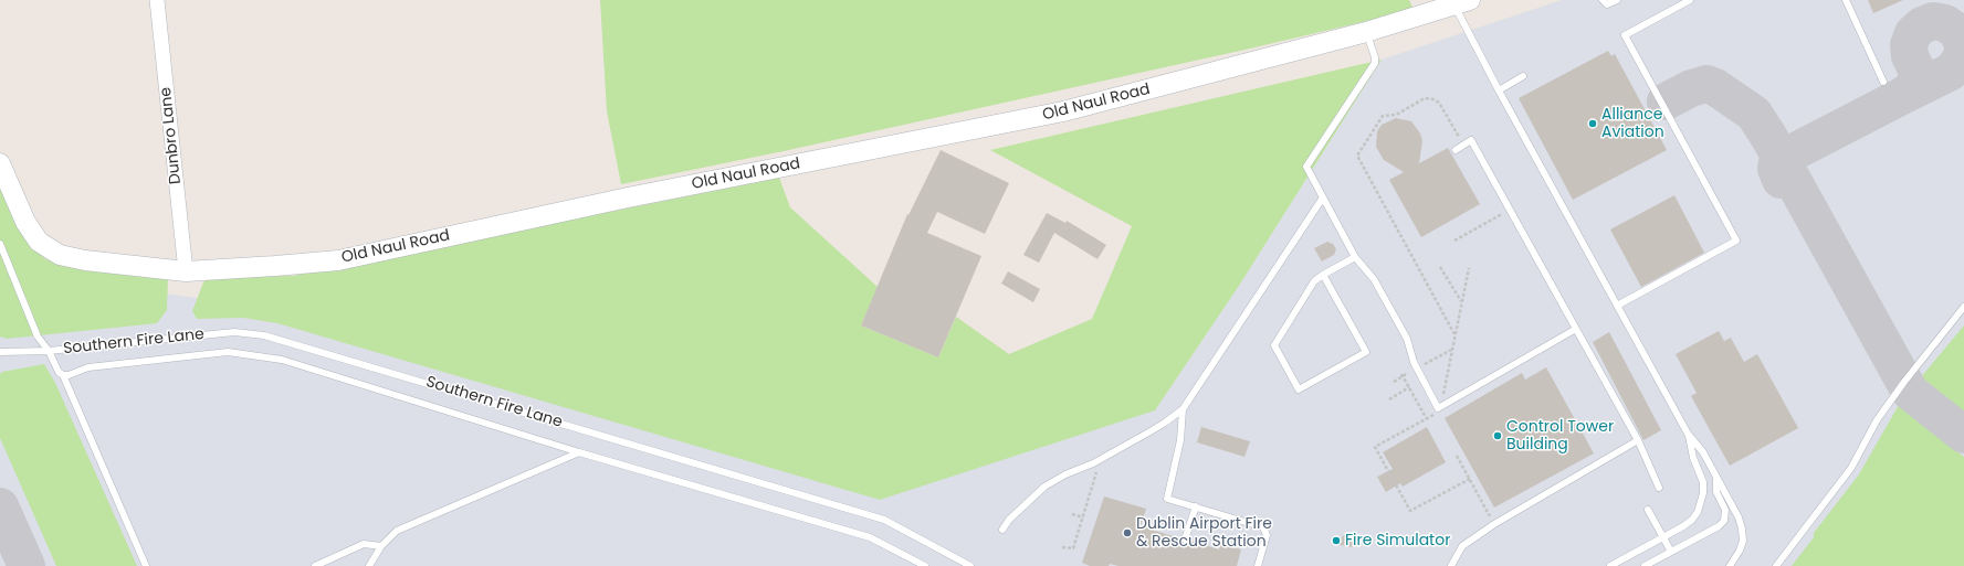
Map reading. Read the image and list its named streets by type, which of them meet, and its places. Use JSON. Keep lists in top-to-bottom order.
{
  "streets": {
    "main road": ["Old Naul Road"],
    "street": ["Dunbro Lane"],
    "lane": ["Southern Fire Lane"]
  },
  "crossings": [
    ["Old Naul Road", "Dunbro Lane"]
  ],
  "places": [
    "Alliance Aviation",
    "Control Tower Building",
    "Dublin Airport Fire & Rescue Station",
    "Fire Simulator"
  ]
}
